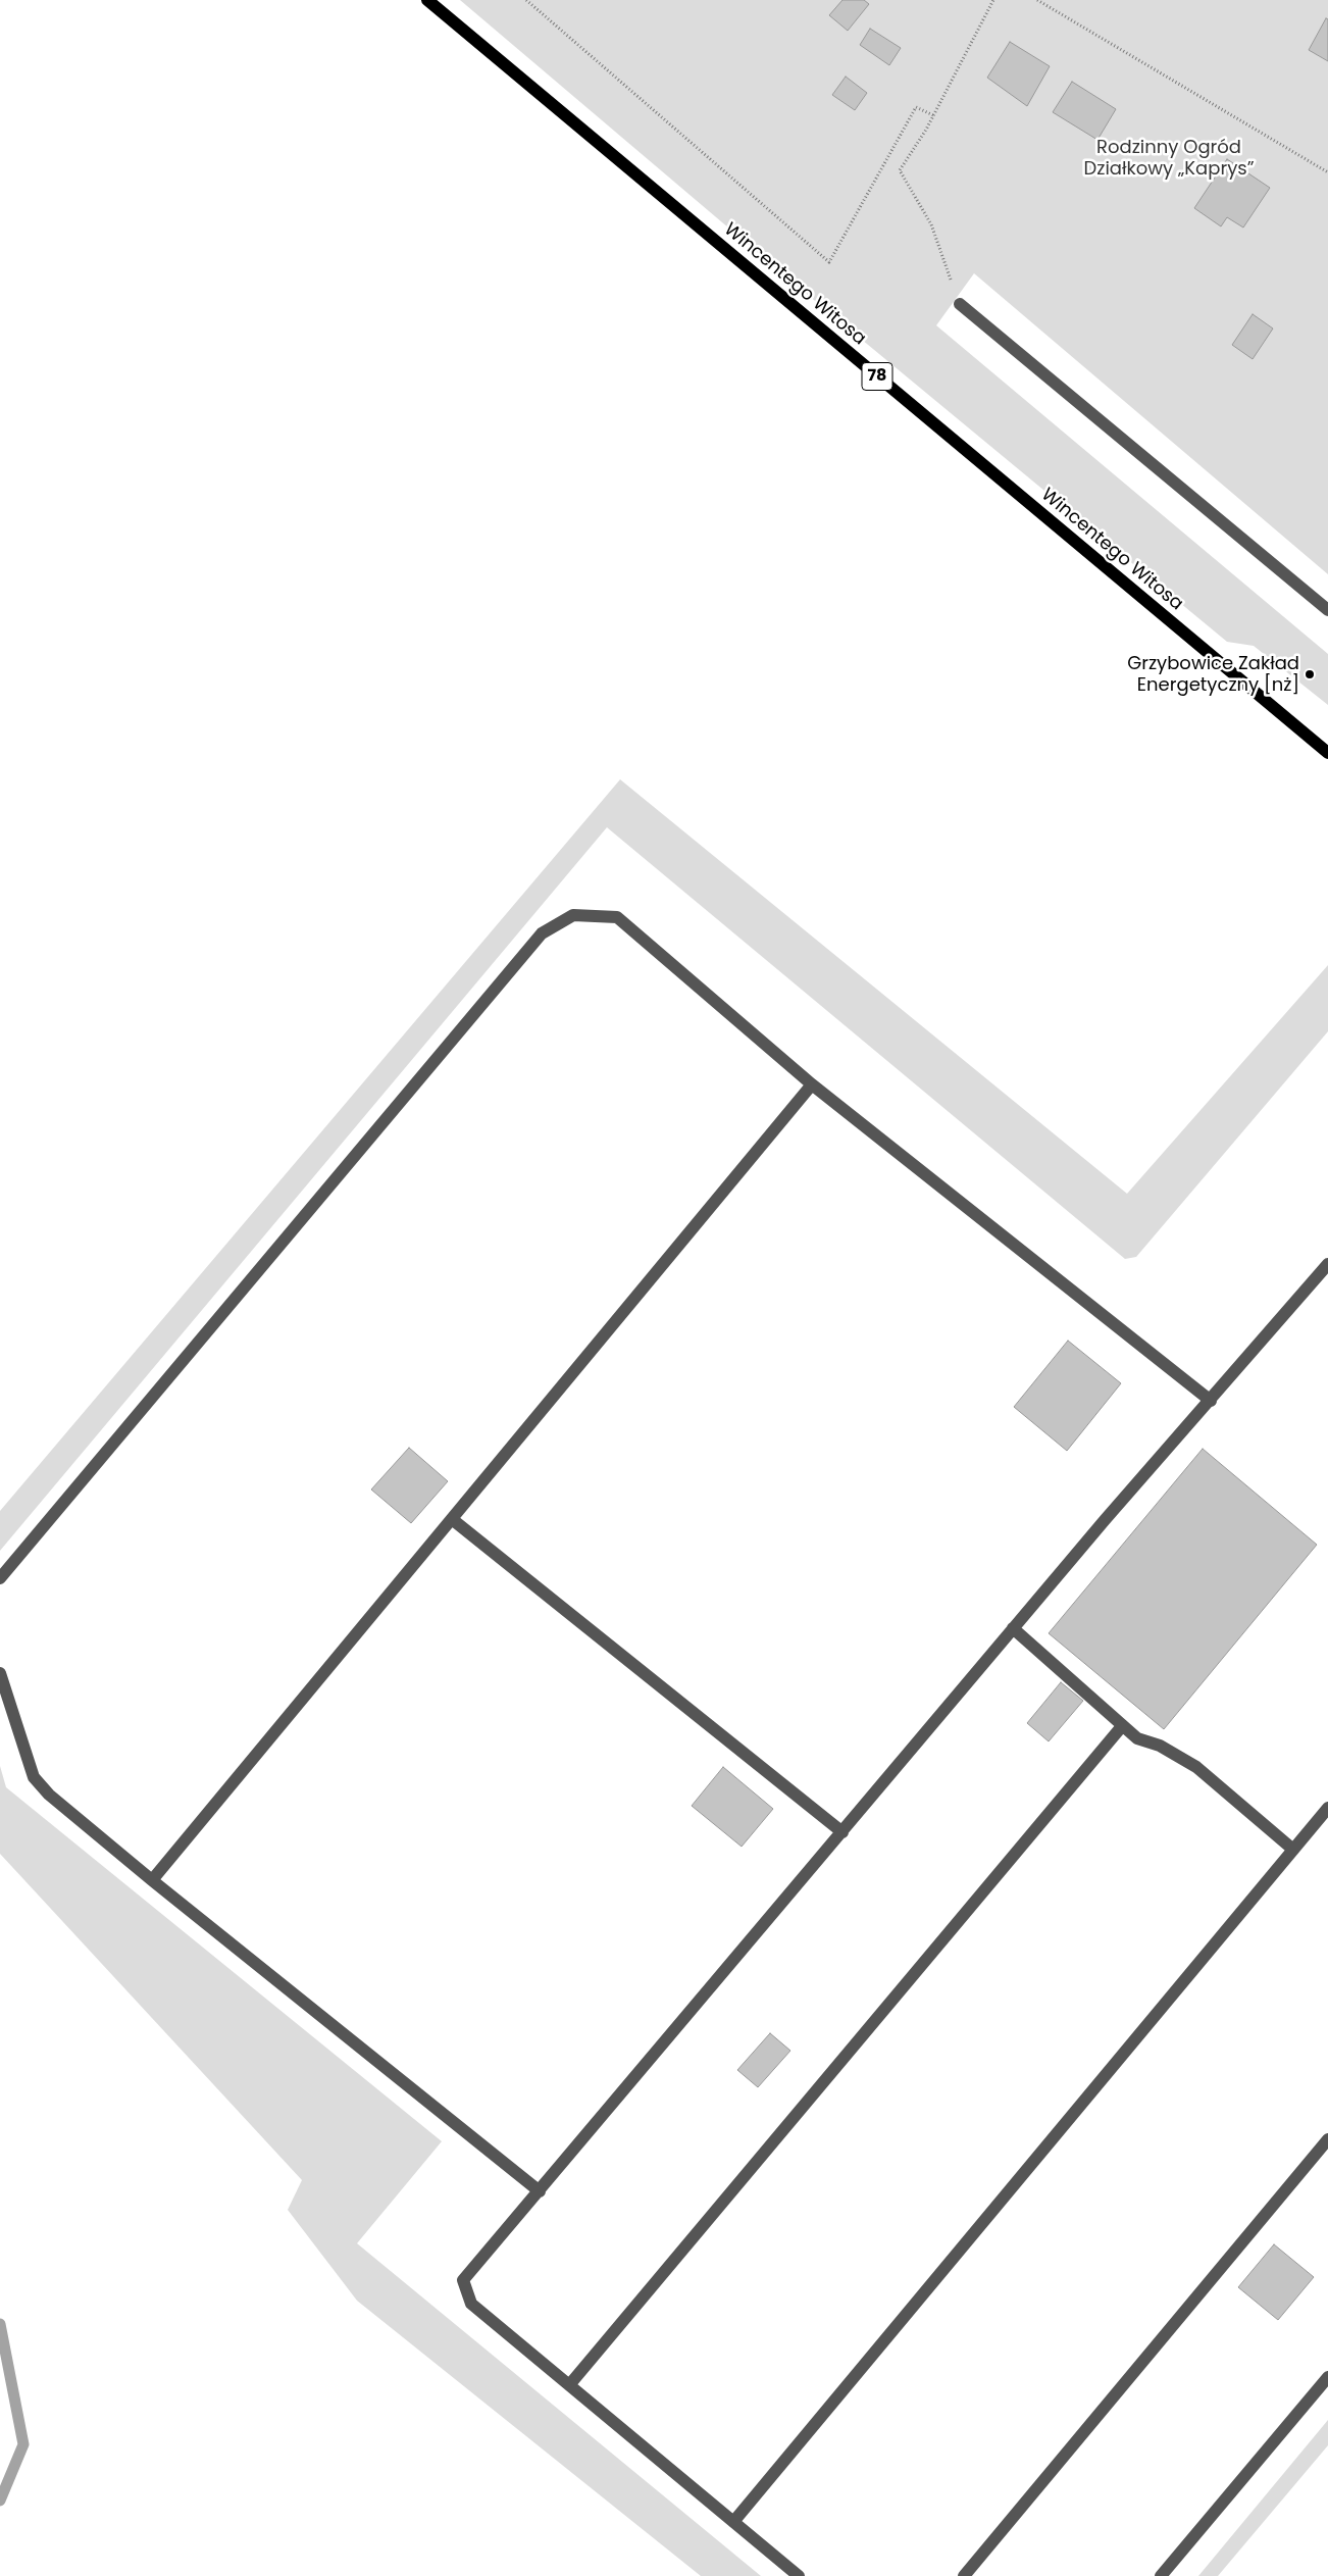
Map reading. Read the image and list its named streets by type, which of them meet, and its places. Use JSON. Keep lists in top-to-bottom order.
{
  "streets": {
    "main road": ["Wincentego Witosa", "78"]
  },
  "parks": ["Rodzinny Ogród Działkowy „Kaprys”"],
  "places": ["Grzybowice Zakład Energetyczny [nż]"]
}
